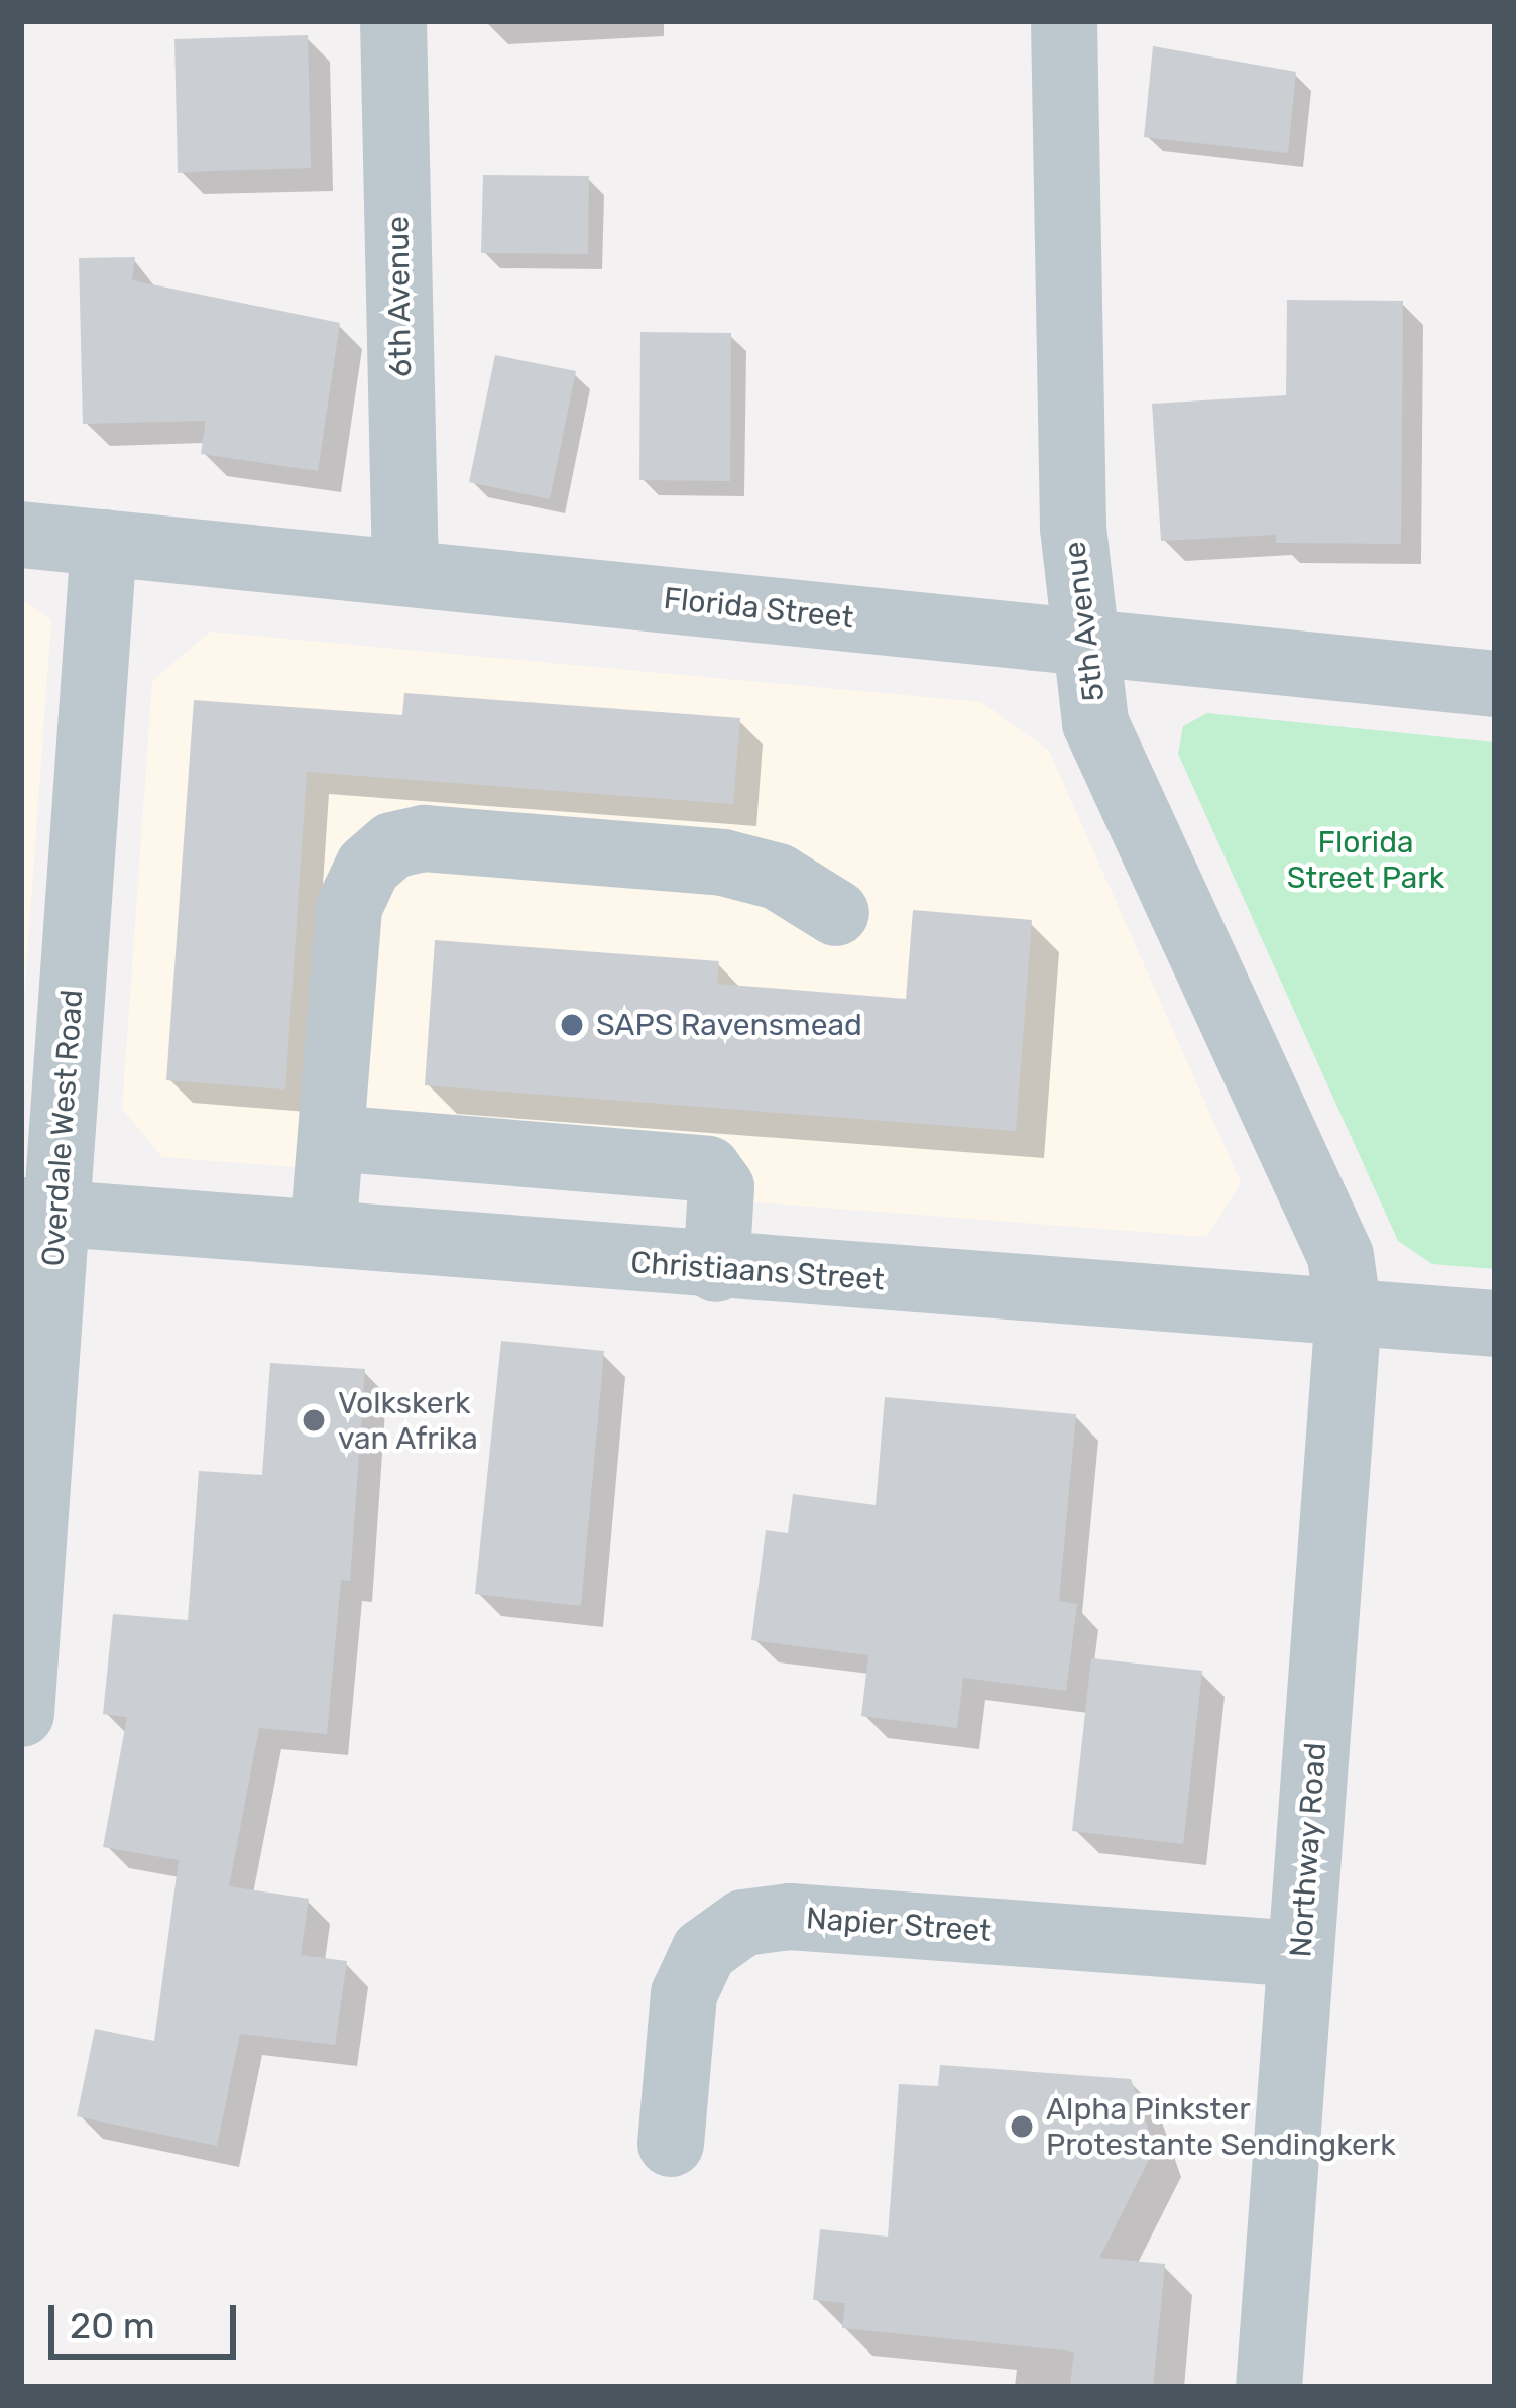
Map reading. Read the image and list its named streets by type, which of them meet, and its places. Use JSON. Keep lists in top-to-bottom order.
{
  "streets": {
    "street": [
      "6th Avenue",
      "Florida Street",
      "5th Avenue",
      "Overdale West Road",
      "Christiaans Street",
      "Northway Road",
      "Napier Street"
    ]
  },
  "crossings": [
    ["6th Avenue", "Florida Street"],
    ["Florida Street", "5th Avenue"],
    ["Florida Street", "Overdale West Road"],
    ["5th Avenue", "Christiaans Street"],
    ["5th Avenue", "Northway Road"],
    ["Overdale West Road", "Christiaans Street"],
    ["Christiaans Street", "Northway Road"],
    ["Northway Road", "Napier Street"]
  ],
  "parks": ["Florida Street Park"],
  "places": ["SAPS Ravensmead", "Volkskerk van Afrika", "Alpha Pinkster Protestante Sendingkerk"],
  "scale_bar": "20 m"
}
